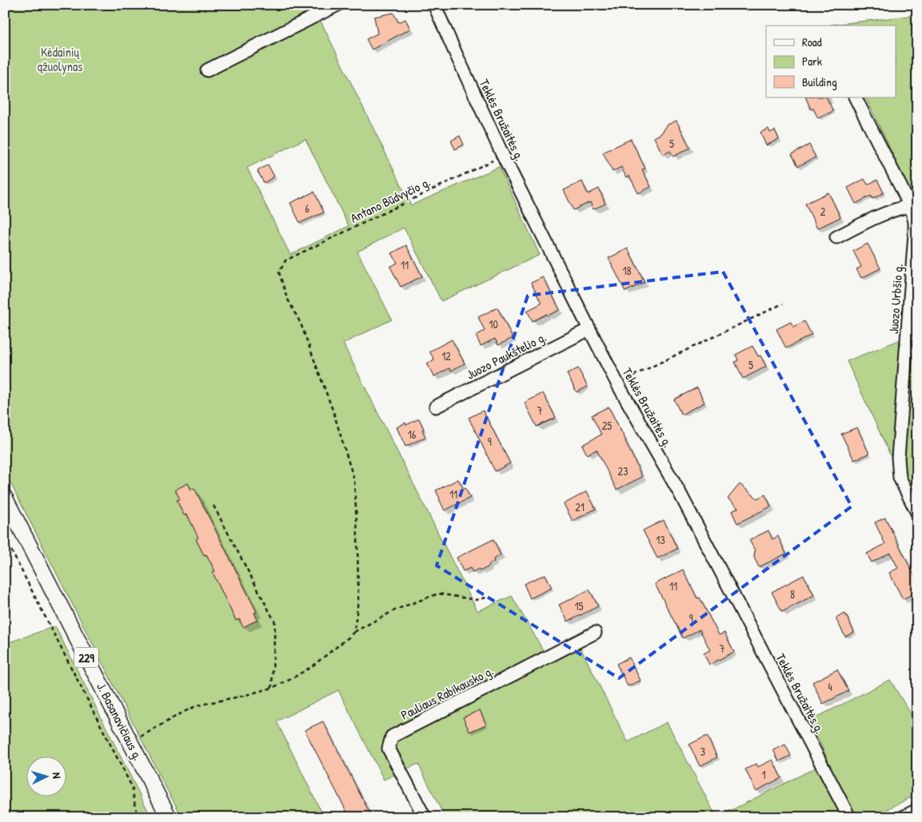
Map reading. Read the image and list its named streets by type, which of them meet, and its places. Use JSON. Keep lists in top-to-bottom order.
{
  "streets": {
    "main road": ["229", "J. Basanavičiaus g."],
    "street": [
      "Teklės Bružaitės g.",
      "Juozo Urbšio g.",
      "Juozo Paukštelio g.",
      "Pauliaus Rabikausko g."
    ],
    "path": ["Antano Būdvyčio g."]
  },
  "crossings": [
    ["Teklės Bružaitės g.", "Antano Būdvyčio g."],
    ["Teklės Bružaitės g.", "Juozo Paukštelio g."]
  ],
  "parks": ["Kėdainių ąžuolynas"],
  "house_numbers": [
    "5",
    "6",
    "2",
    "11",
    "18",
    "10",
    "12",
    "5",
    "7",
    "25",
    "16",
    "9",
    "23",
    "11",
    "21",
    "13",
    "11",
    "8",
    "15",
    "9",
    "7",
    "4",
    "3",
    "1"
  ],
  "legend": ["Road", "Park", "Building"],
  "north": "right"
}
